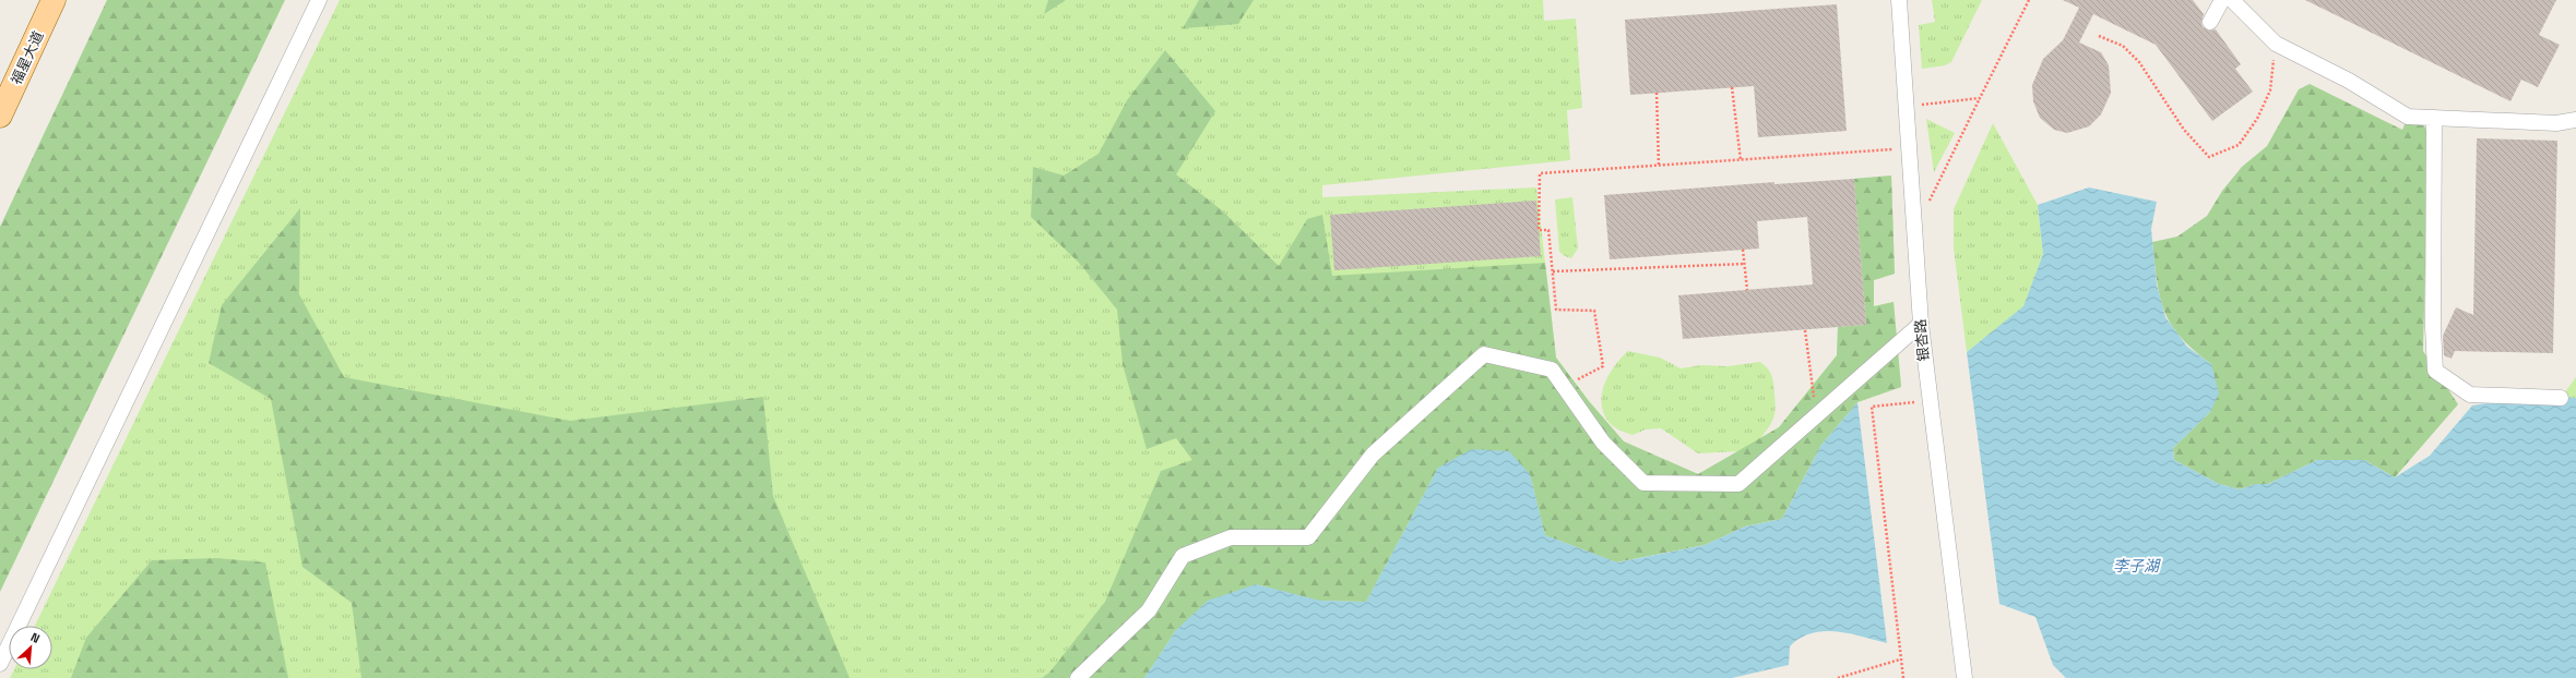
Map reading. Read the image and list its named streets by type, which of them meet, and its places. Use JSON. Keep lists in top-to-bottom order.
{
  "streets": {
    "main road": ["福星大道"],
    "street": ["银杏路"]
  },
  "water": ["李子湖"],
  "north": "top right"
}
